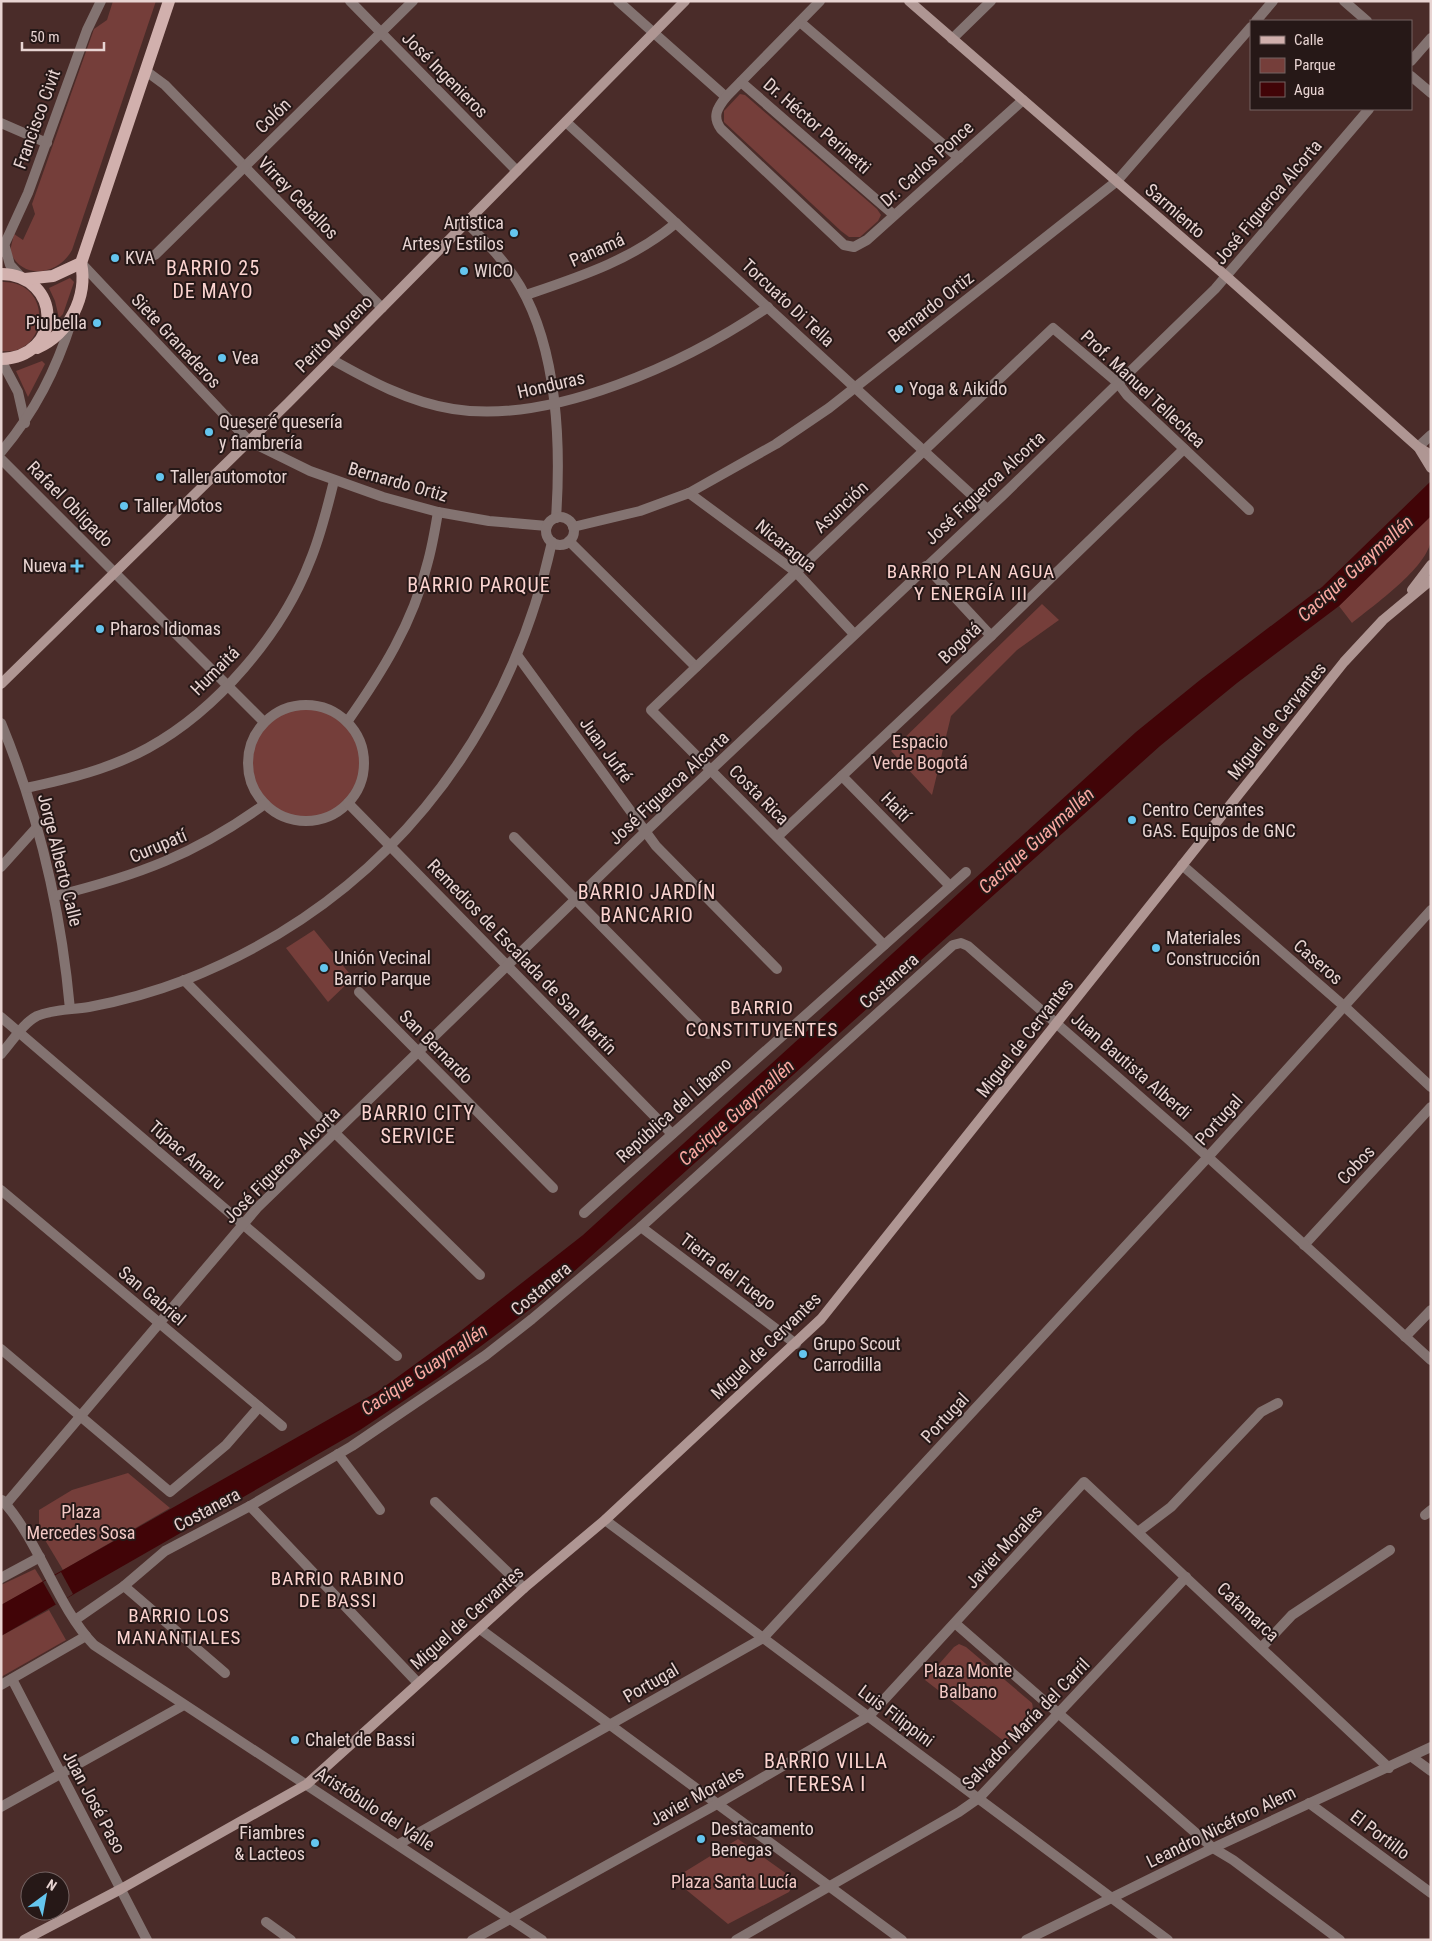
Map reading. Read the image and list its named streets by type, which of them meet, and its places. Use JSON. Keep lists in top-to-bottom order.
{
  "streets": {
    "main road": ["Sarmiento", "Perito Moreno", "Miguel de Cervantes"],
    "street": [
      "José Ingenieros",
      "Colón",
      "Francisco Civit",
      "Dr. Héctor Perinetti",
      "Dr. Carlos Ponce",
      "Virrey Ceballos",
      "José Figueroa Alcorta",
      "Panamá",
      "Torcuato Di Tella",
      "Bernardo Ortiz",
      "Siete Granaderos",
      "Honduras",
      "Prof. Manuel Tellechea",
      "Rafael Obligado",
      "Asunción",
      "Nicaragua",
      "Bogotá",
      "Humaitá",
      "Juan Jufré",
      "Costa Rica",
      "Haití",
      "Curupatí",
      "Jorge Alberto Calle",
      "Remedios de Escalada de San Martín",
      "Caseros",
      "Costanera",
      "San Bernardo",
      "Juan Bautista Alberdi",
      "República del Líbano",
      "Portugal",
      "Túpac Amaru",
      "Cobos",
      "Tierra del Fuego",
      "San Gabriel",
      "Javier Morales",
      "Catamarca",
      "Luis Filippini",
      "Salvador María del Carril",
      "Juan José Paso",
      "Aristóbulo del Valle",
      "Leandro Nicéforo Alem",
      "El Portillo"
    ]
  },
  "crossings": [
    ["José Ingenieros", "Colón"],
    ["José Ingenieros", "Perito Moreno"],
    ["Colón", "Virrey Ceballos"],
    ["Dr. Héctor Perinetti", "Dr. Carlos Ponce"],
    ["Dr. Carlos Ponce", "Sarmiento"],
    ["Virrey Ceballos", "Perito Moreno"],
    ["José Figueroa Alcorta", "Sarmiento"],
    ["José Figueroa Alcorta", "Torcuato Di Tella"],
    ["José Figueroa Alcorta", "Prof. Manuel Tellechea"],
    ["José Figueroa Alcorta", "Nicaragua"],
    ["José Figueroa Alcorta", "Juan Jufré"],
    ["José Figueroa Alcorta", "Costa Rica"],
    ["José Figueroa Alcorta", "Remedios de Escalada de San Martín"],
    ["José Figueroa Alcorta", "San Bernardo"],
    ["José Figueroa Alcorta", "Túpac Amaru"],
    ["José Figueroa Alcorta", "San Gabriel"],
    ["José Figueroa Alcorta", "Aristóbulo del Valle"],
    ["Sarmiento", "Bernardo Ortiz"],
    ["Panamá", "Torcuato Di Tella"],
    ["Torcuato Di Tella", "Bernardo Ortiz"],
    ["Torcuato Di Tella", "Perito Moreno"],
    ["Torcuato Di Tella", "Honduras"],
    ["Torcuato Di Tella", "Asunción"],
    ["Bernardo Ortiz", "Perito Moreno"],
    ["Bernardo Ortiz", "Siete Granaderos"],
    ["Bernardo Ortiz", "Nicaragua"],
    ["Bernardo Ortiz", "Humaitá"],
    ["Perito Moreno", "Siete Granaderos"],
    ["Perito Moreno", "Honduras"],
    ["Perito Moreno", "Rafael Obligado"],
    ["Prof. Manuel Tellechea", "Asunción"],
    ["Prof. Manuel Tellechea", "Bogotá"],
    ["Asunción", "Nicaragua"],
    ["Asunción", "Costa Rica"],
    ["Bogotá", "Costa Rica"],
    ["Bogotá", "Haití"],
    ["Humaitá", "Jorge Alberto Calle"],
    ["Miguel de Cervantes", "Caseros"],
    ["Miguel de Cervantes", "Juan Bautista Alberdi"],
    ["Miguel de Cervantes", "Tierra del Fuego"],
    ["Miguel de Cervantes", "Luis Filippini"],
    ["Miguel de Cervantes", "Juan José Paso"],
    ["Miguel de Cervantes", "Aristóbulo del Valle"],
    ["Costa Rica", "República del Líbano"],
    ["Haití", "República del Líbano"],
    ["Curupatí", "Jorge Alberto Calle"],
    ["Curupatí", "Remedios de Escalada de San Martín"],
    ["Remedios de Escalada de San Martín", "República del Líbano"],
    ["Caseros", "Portugal"],
    ["Costanera", "Juan Bautista Alberdi"],
    ["Costanera", "Tierra del Fuego"],
    ["Costanera", "Aristóbulo del Valle"],
    ["Juan Bautista Alberdi", "Portugal"],
    ["Juan Bautista Alberdi", "Cobos"],
    ["Portugal", "Luis Filippini"],
    ["Portugal", "Aristóbulo del Valle"],
    ["Javier Morales", "Catamarca"],
    ["Javier Morales", "Luis Filippini"],
    ["Javier Morales", "Aristóbulo del Valle"],
    ["Catamarca", "Salvador María del Carril"],
    ["Catamarca", "Leandro Nicéforo Alem"],
    ["Luis Filippini", "Salvador María del Carril"],
    ["Luis Filippini", "Leandro Nicéforo Alem"],
    ["Leandro Nicéforo Alem", "El Portillo"]
  ],
  "districts": [
    "BARRIO 25 DE MAYO",
    "BARRIO PLAN AGUA Y ENERGÍA III",
    "BARRIO PARQUE",
    "BARRIO JARDÍN BANCARIO",
    "BARRIO CONSTITUYENTES",
    "BARRIO CITY SERVICE",
    "BARRIO RABINO DE BASSI",
    "BARRIO LOS MANANTIALES",
    "BARRIO VILLA TERESA I"
  ],
  "water": ["Cacique Guaymallén"],
  "parks": [
    "Espacio Verde Bogotá",
    "Plaza Mercedes Sosa",
    "Plaza Monte Balbano",
    "Plaza Santa Lucía"
  ],
  "places": {
    "other": [
      "Artistica Artes y Estilos",
      "KVA",
      "WICO",
      "Piu bella",
      "Vea",
      "Yoga & Aikido",
      "Queseré quesería y fiambrería",
      "Taller automotor",
      "Taller Motos",
      "Pharos Idiomas",
      "Centro Cervantes GAS. Equipos de GNC",
      "Materiales Construcción",
      "Unión Vecinal Barrio Parque",
      "Grupo Scout Carrodilla",
      "Chalet de Bassi",
      "Destacamento Benegas",
      "Fiambres & Lacteos"
    ],
    "health": ["Nueva"]
  },
  "legend": ["Calle", "Parque", "Agua"],
  "scale_bar": "50 m",
  "north": "top right"
}
